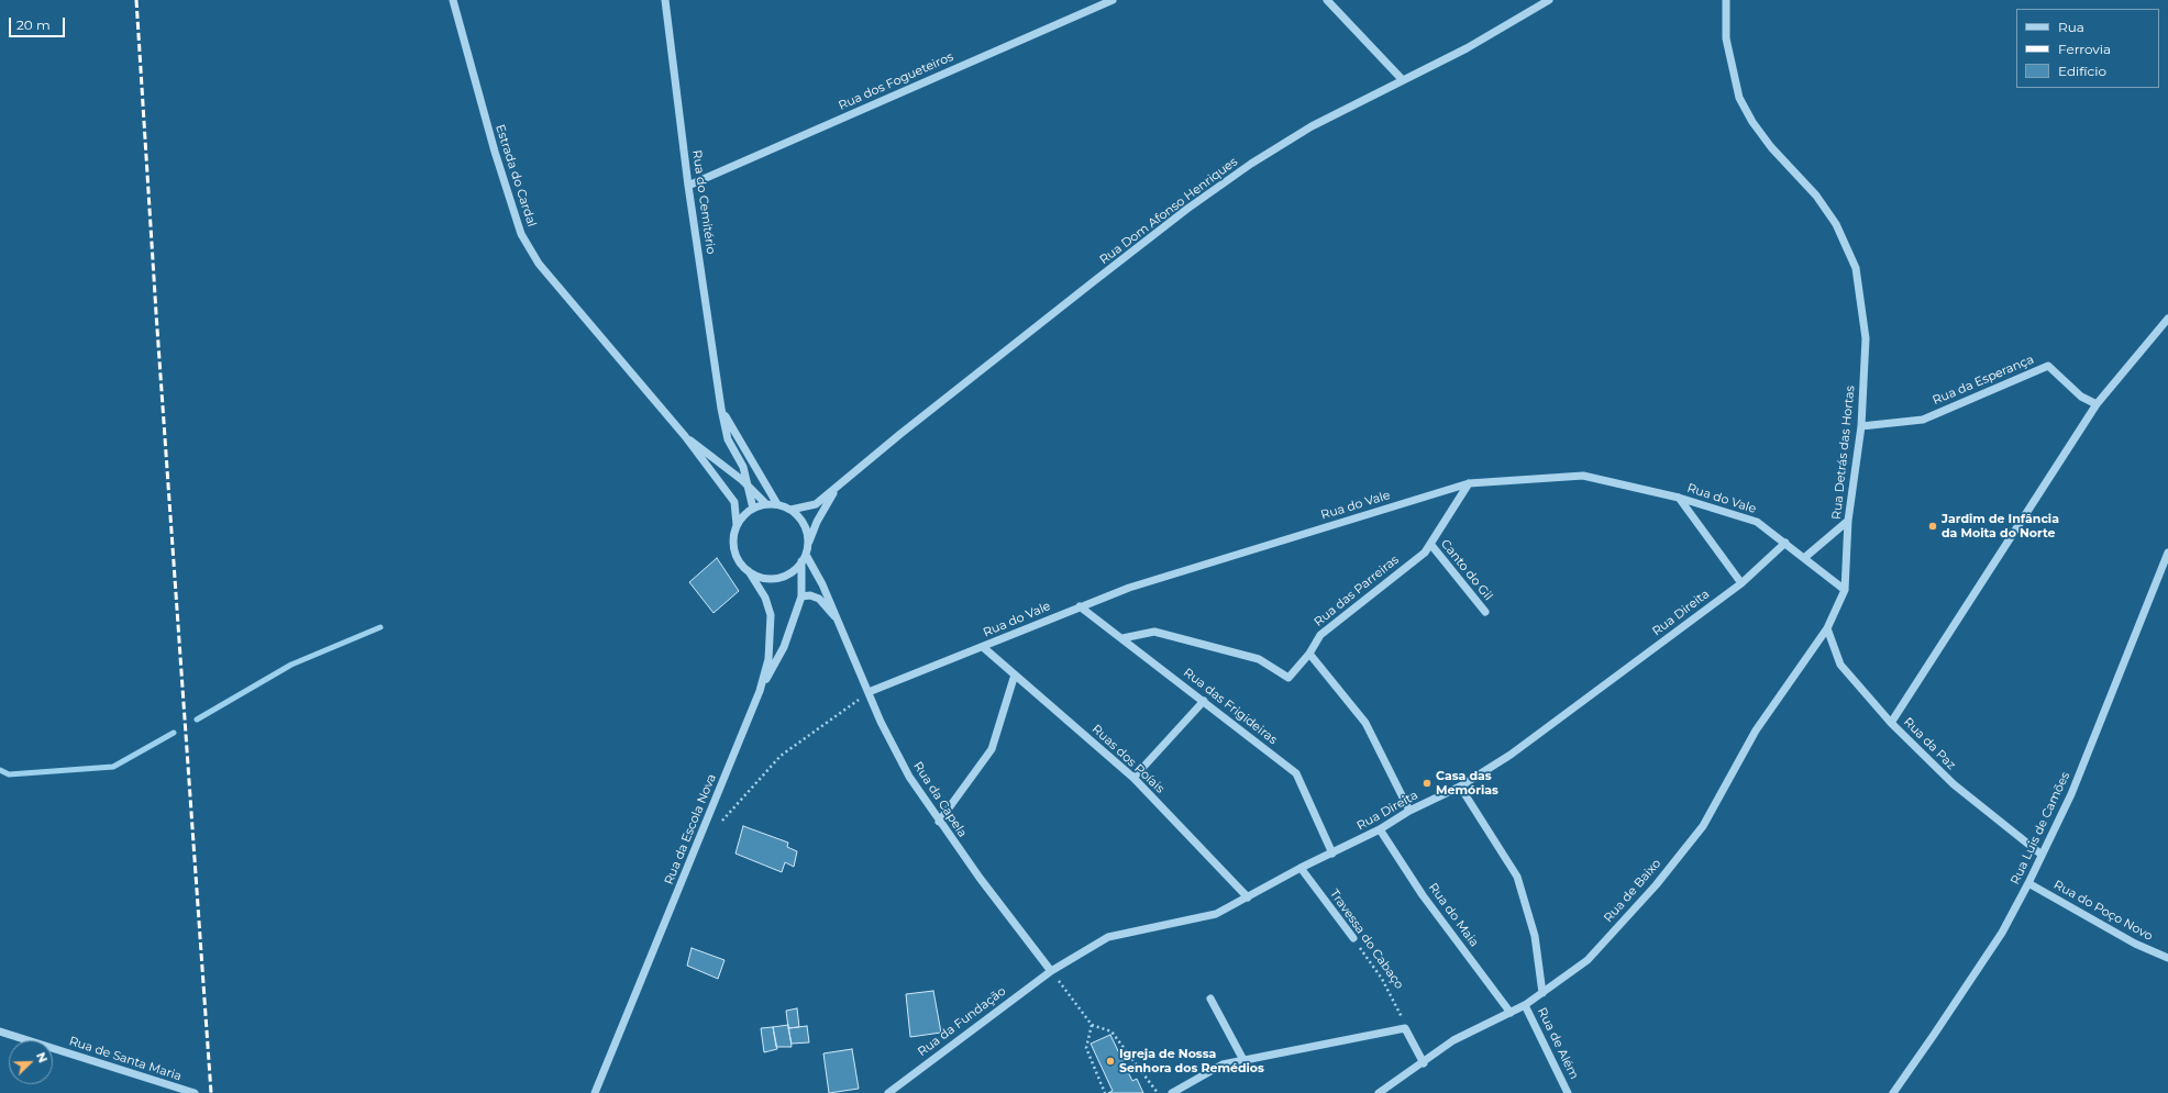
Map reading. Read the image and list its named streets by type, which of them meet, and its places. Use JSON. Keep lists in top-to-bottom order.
{
  "streets": {
    "street": [
      "Rua dos Fogueteiros",
      "Estrada do Cardal",
      "Rua do Cemitério",
      "Rua Dom Afonso Henriques",
      "Rua da Esperança",
      "Rua Detrás das Hortas",
      "Rua do Vale",
      "Canto do Gil",
      "Rua das Parreiras",
      "Rua Direita",
      "Rua das Frigideiras",
      "Rua da Paz",
      "Ruas dos Poíais",
      "Rua da Capela",
      "Rua Luis de Camões",
      "Rua da Escola Nova",
      "Rua de Baixo",
      "Rua do Poço Novo",
      "Rua do Maia",
      "Travessa do Cabaço",
      "Rua da Fundação",
      "Rua de Além",
      "Rua de Santa Maria"
    ]
  },
  "crossings": [
    ["Rua dos Fogueteiros", "Rua do Cemitério"],
    ["Estrada do Cardal", "Rua do Cemitério"],
    ["Estrada do Cardal", "Rua Dom Afonso Henriques"],
    ["Estrada do Cardal", "Rua da Capela"],
    ["Estrada do Cardal", "Rua da Escola Nova"],
    ["Rua do Cemitério", "Rua Dom Afonso Henriques"],
    ["Rua do Cemitério", "Rua da Capela"],
    ["Rua do Cemitério", "Rua da Escola Nova"],
    ["Rua Dom Afonso Henriques", "Rua da Capela"],
    ["Rua Dom Afonso Henriques", "Rua da Escola Nova"],
    ["Rua da Esperança", "Rua Detrás das Hortas"],
    ["Rua Detrás das Hortas", "Rua do Vale"],
    ["Rua Detrás das Hortas", "Rua da Paz"],
    ["Rua Detrás das Hortas", "Rua de Baixo"],
    ["Rua do Vale", "Rua das Parreiras"],
    ["Rua do Vale", "Rua Direita"],
    ["Rua do Vale", "Rua das Frigideiras"],
    ["Rua do Vale", "Ruas dos Poíais"],
    ["Rua do Vale", "Rua da Capela"],
    ["Canto do Gil", "Rua das Parreiras"],
    ["Rua das Parreiras", "Rua das Frigideiras"],
    ["Rua Direita", "Rua das Frigideiras"],
    ["Rua Direita", "Ruas dos Poíais"],
    ["Rua Direita", "Rua da Capela"],
    ["Rua Direita", "Rua do Maia"],
    ["Rua Direita", "Travessa do Cabaço"],
    ["Rua Direita", "Rua da Fundação"],
    ["Rua da Paz", "Rua Luis de Camões"],
    ["Rua da Paz", "Rua de Baixo"],
    ["Rua da Capela", "Rua da Escola Nova"],
    ["Rua da Capela", "Rua da Fundação"],
    ["Rua Luis de Camões", "Rua do Poço Novo"],
    ["Rua de Baixo", "Rua do Maia"],
    ["Rua de Baixo", "Rua de Além"]
  ],
  "places": ["Jardim de Infância da Moita do Norte", "Casa das Memórias", "Igreja de Nossa Senhora dos Remédios"],
  "legend": ["Rua", "Ferrovia", "Edifício"],
  "scale_bar": "20 m",
  "north": "top right"
}
